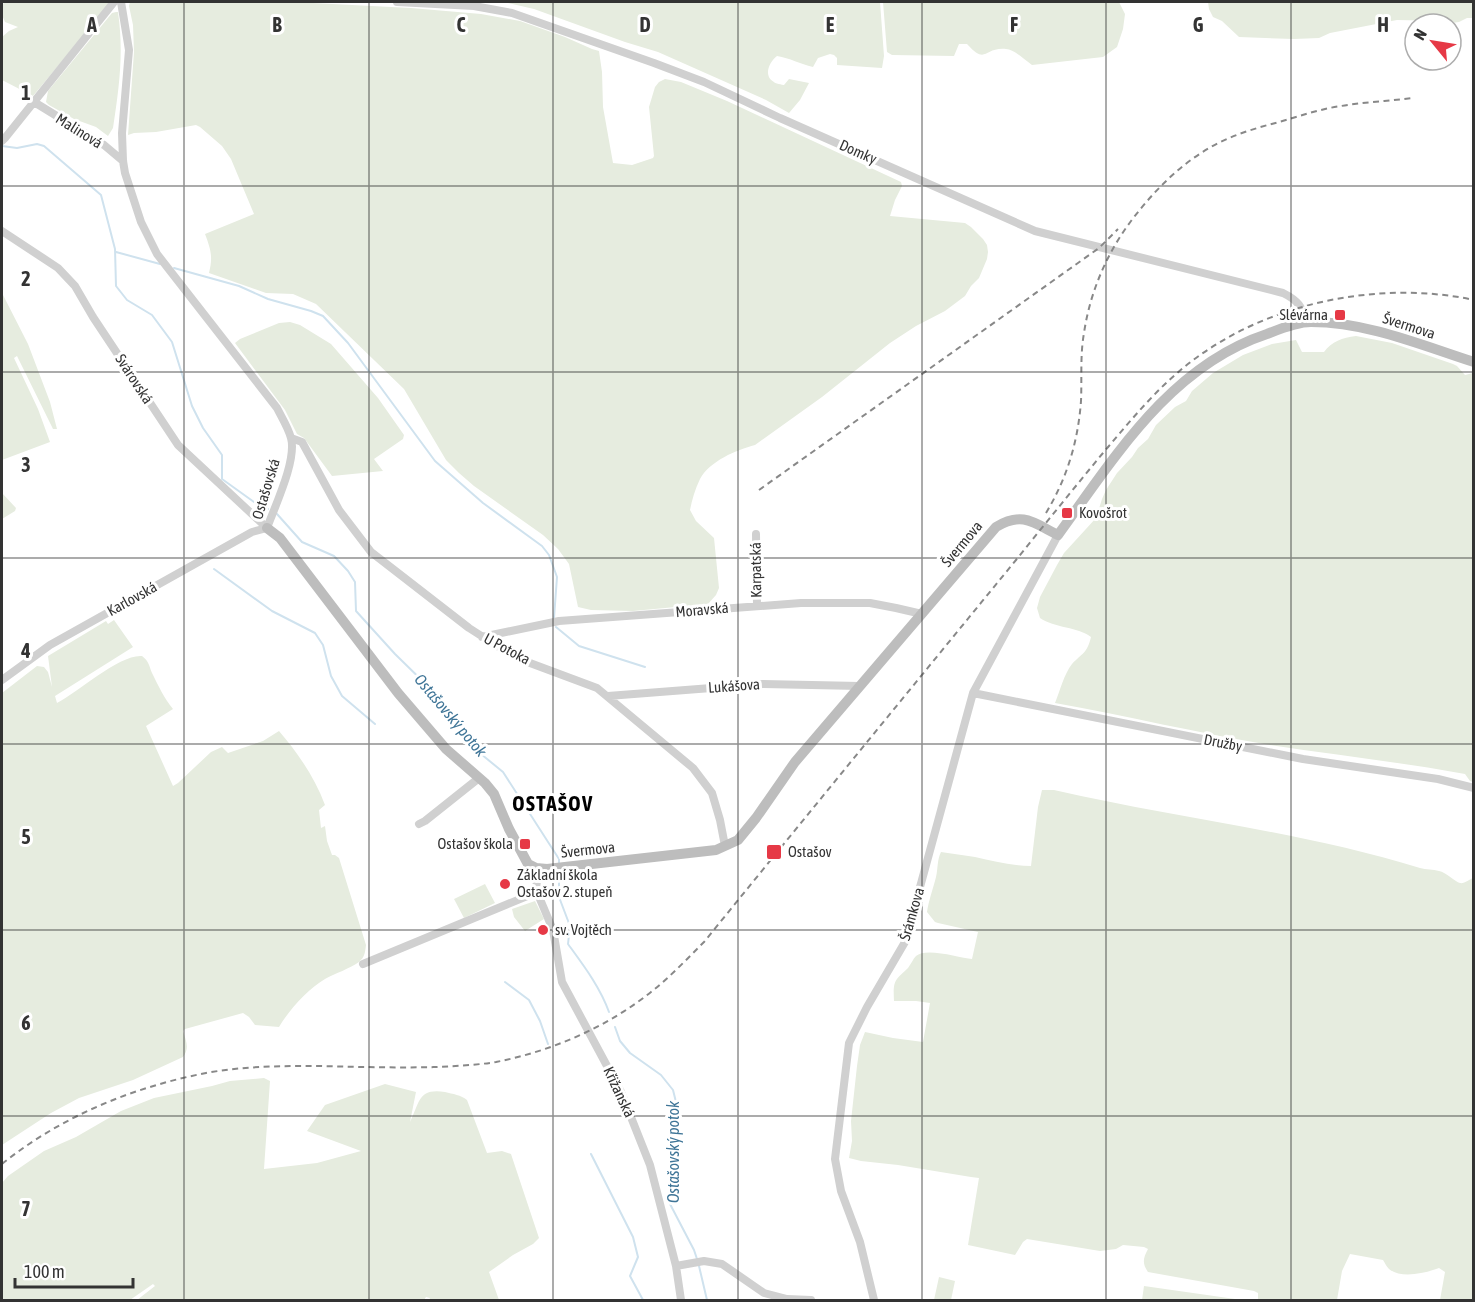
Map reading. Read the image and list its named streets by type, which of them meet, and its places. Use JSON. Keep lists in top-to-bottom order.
{
  "streets": {
    "street": [
      "Malinová",
      "Domky",
      "Švermova",
      "Svárovská",
      "Ostašovská",
      "Karpatská",
      "Karlovská",
      "Moravská",
      "U Potoka",
      "Lukášova",
      "Družby",
      "Šrámkova",
      "Křižanská"
    ]
  },
  "crossings": [
    ["Malinová", "Ostašovská"],
    ["Domky", "Švermova"],
    ["Švermova", "Ostašovská"],
    ["Švermova", "Moravská"],
    ["Švermova", "U Potoka"],
    ["Švermova", "Lukášova"],
    ["Švermova", "Šrámkova"],
    ["Švermova", "Křižanská"],
    ["Svárovská", "Ostašovská"],
    ["Svárovská", "Karlovská"],
    ["Ostašovská", "Karlovská"],
    ["Ostašovská", "U Potoka"],
    ["Ostašovská", "Křižanská"],
    ["Karpatská", "Moravská"],
    ["Moravská", "U Potoka"],
    ["U Potoka", "Lukášova"],
    ["Družby", "Šrámkova"]
  ],
  "districts": ["OSTAŠOV"],
  "water": ["Ostašovský potok"],
  "places": {
    "transit": [
      "Slévárna",
      "Kovošrot",
      "Ostašov škola",
      "Ostašov"
    ],
    "other": ["Základní škola Ostašov 2. stupeň", "sv. Vojtěch"]
  },
  "scale_bar": "100 m",
  "north": "top left",
  "grid": {
    "columns": [
      "A",
      "B",
      "C",
      "D",
      "E",
      "F",
      "G",
      "H"
    ],
    "rows": [
      "1",
      "2",
      "3",
      "4",
      "5",
      "6",
      "7"
    ]
  }
}
